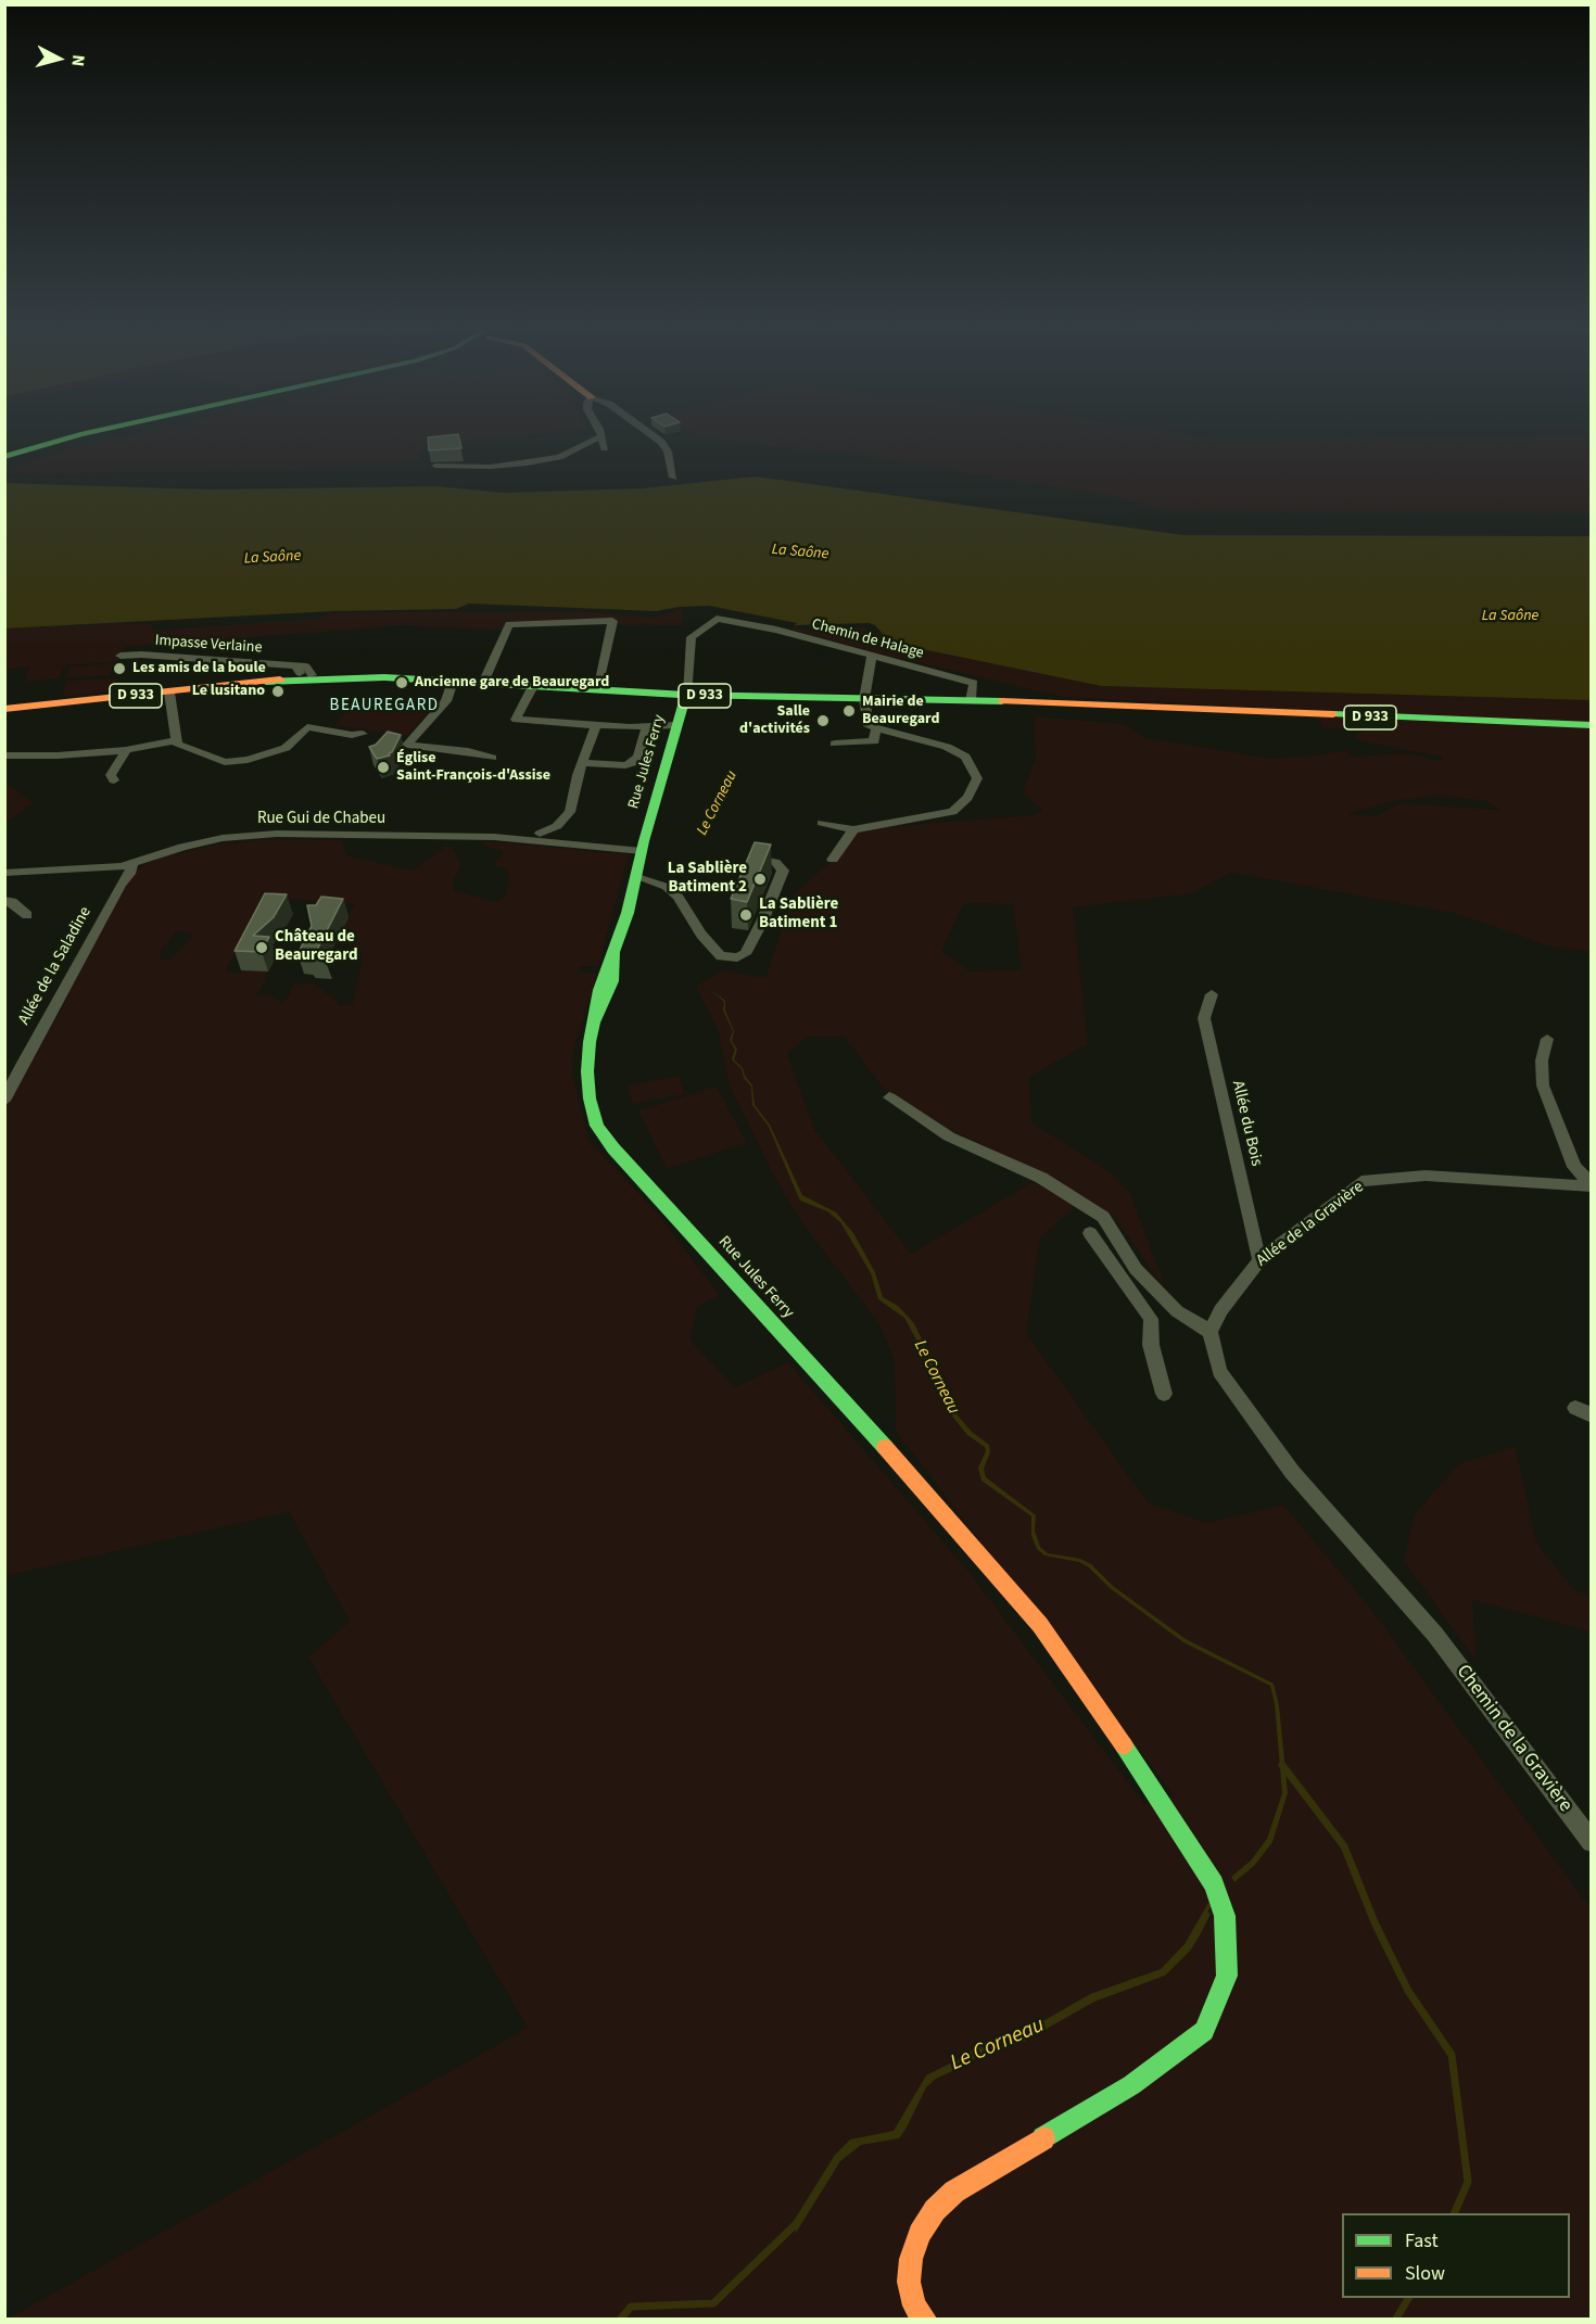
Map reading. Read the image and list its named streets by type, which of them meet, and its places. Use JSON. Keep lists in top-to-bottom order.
{
  "streets": {
    "main road": ["D 933", "Rue Jules Ferry"],
    "street": [
      "Chemin de Halage",
      "Impasse Verlaine",
      "Rue Gui de Chabeu",
      "Allée de la Saladine",
      "Allée du Bois",
      "Allée de la Gravière",
      "Chemin de la Gravière"
    ]
  },
  "crossings": [
    ["Chemin de Halage", "D 933"],
    ["Chemin de Halage", "Rue Jules Ferry"],
    ["Impasse Verlaine", "D 933"],
    ["D 933", "Rue Jules Ferry"],
    ["Rue Jules Ferry", "Rue Gui de Chabeu"],
    ["Rue Gui de Chabeu", "Allée de la Saladine"],
    ["Allée du Bois", "Allée de la Gravière"],
    ["Allée de la Gravière", "Chemin de la Gravière"]
  ],
  "districts": ["BEAUREGARD"],
  "water": ["La Saône", "Le Corneau"],
  "places": [
    "Les amis de la boule",
    "Ancienne gare de Beauregard",
    "Le lusitano",
    "Mairie de Beauregard",
    "Salle d'activités",
    "Église Saint-François-d'Assise",
    "La Sablière Batiment 2",
    "La Sablière Batiment 1",
    "Château de Beauregard"
  ],
  "legend": ["Fast", "Slow"],
  "north": "right"
}
